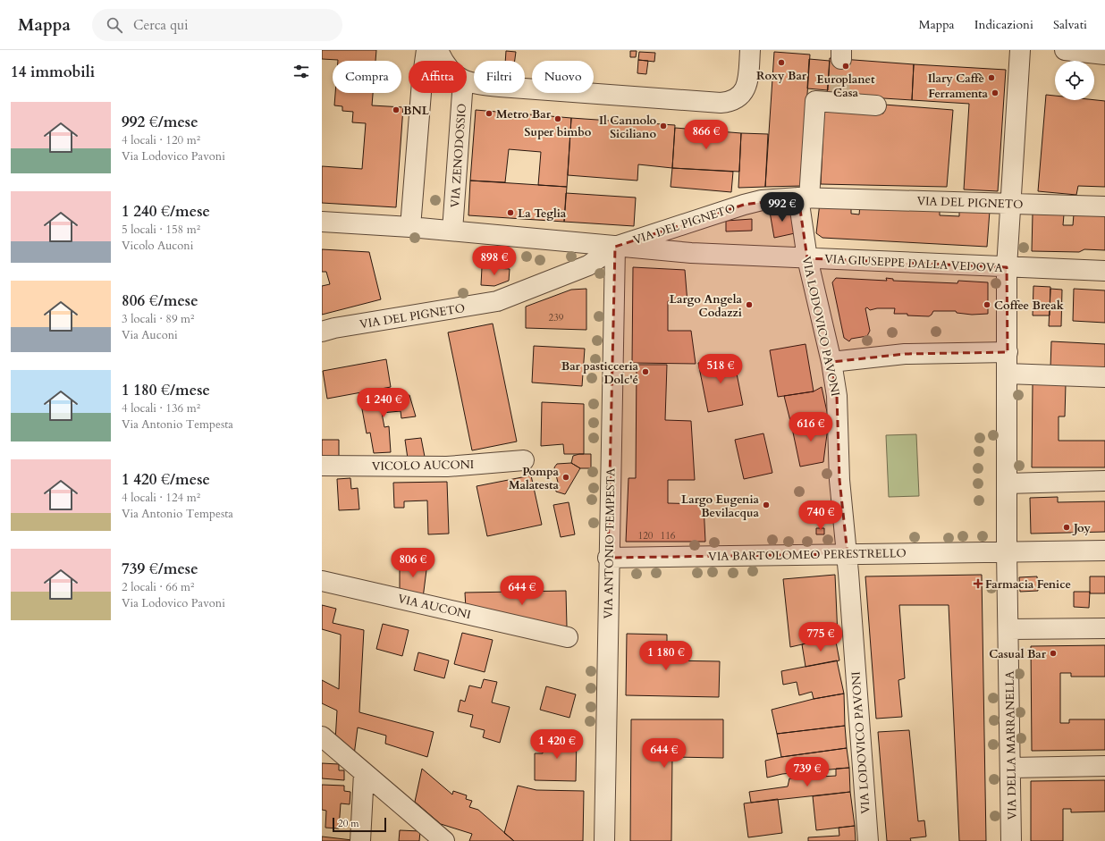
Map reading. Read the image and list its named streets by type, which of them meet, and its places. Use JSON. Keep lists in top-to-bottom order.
{
  "streets": {
    "street": [
      "VIA ZENODOSSIO",
      "VIA DEL PIGNETO",
      "VIA GIUSEPPE DALLA VEDOVA",
      "VIA LODOVICO PAVONI",
      "VICOLO AUCONI",
      "VIA ANTONIO TEMPESTA",
      "VIA BARTOLOMEO PERESTRELLO",
      "VIA AUCONI",
      "VIA DELLA MARRANELLA"
    ]
  },
  "crossings": [
    ["VIA ZENODOSSIO", "VIA GIUSEPPE DALLA VEDOVA"],
    ["VIA DEL PIGNETO", "VIA GIUSEPPE DALLA VEDOVA"],
    ["VIA DEL PIGNETO", "VIA LODOVICO PAVONI"],
    ["VIA DEL PIGNETO", "VIA ANTONIO TEMPESTA"],
    ["VIA GIUSEPPE DALLA VEDOVA", "VIA LODOVICO PAVONI"],
    ["VIA GIUSEPPE DALLA VEDOVA", "VIA ANTONIO TEMPESTA"],
    ["VIA LODOVICO PAVONI", "VIA BARTOLOMEO PERESTRELLO"],
    ["VIA ANTONIO TEMPESTA", "VIA BARTOLOMEO PERESTRELLO"],
    ["VIA BARTOLOMEO PERESTRELLO", "VIA DELLA MARRANELLA"]
  ],
  "places": {
    "other": [
      "Roxy Bar",
      "Europlanet Casa",
      "Ilary Caffè",
      "Ferramenta",
      "BNL",
      "Metro Bar",
      "Super bimbo",
      "Il Cannolo Siciliano",
      "La Teglia",
      "Largo Angela Codazzi",
      "Coffee Break",
      "Bar pasticceria Dolc'é",
      "Pompa Malatesta",
      "Largo Eugenia Bevilacqua",
      "Joy",
      "Casual Bar"
    ],
    "health": ["Farmacia Fenice"]
  },
  "house_numbers": ["239", "120", "116"],
  "scale_bar": "20 m",
  "page": {
    "header": "Mappa",
    "search": "Cerca qui",
    "nav": ["Mappa", "Indicazioni", "Salvati"],
    "heading": "14 immobili",
    "chip": [
      "Compra",
      "Affitta",
      "Filtri",
      "Nuovo"
    ],
    "list": [
      {
        "name": "992 €/mese",
        "note": "4 locali · 120 m² · Via Lodovico Pavoni"
      },
      {
        "name": "1 240 €/mese",
        "note": "5 locali · 158 m² · Vicolo Auconi"
      },
      {
        "name": "806 €/mese",
        "note": "3 locali · 89 m² · Via Auconi"
      },
      {
        "name": "1 180 €/mese",
        "note": "4 locali · 136 m² · Via Antonio Tempesta"
      },
      {
        "name": "1 420 €/mese",
        "note": "4 locali · 124 m² · Via Antonio Tempesta"
      },
      {
        "name": "739 €/mese",
        "note": "2 locali · 66 m² · Via Lodovico Pavoni"
      }
    ],
    "price": [
      "866 €",
      "992 €",
      "898 €",
      "518 €",
      "1 240 €",
      "616 €",
      "740 €",
      "806 €",
      "644 €",
      "775 €",
      "1 180 €",
      "1 420 €",
      "644 €",
      "739 €"
    ],
    "scale": "20 m"
  }
}
